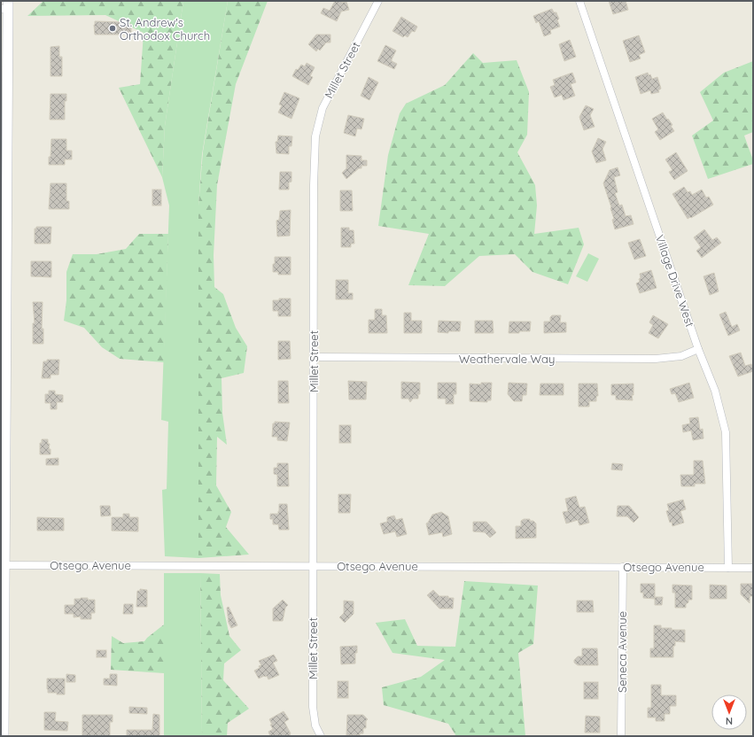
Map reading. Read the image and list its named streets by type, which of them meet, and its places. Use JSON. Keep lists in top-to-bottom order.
{
  "streets": {
    "street": [
      "Millet Street",
      "Village Drive West",
      "Weathervale Way",
      "Otsego Avenue",
      "Seneca Avenue"
    ]
  },
  "crossings": [
    ["Millet Street", "Weathervale Way"],
    ["Millet Street", "Otsego Avenue"],
    ["Village Drive West", "Weathervale Way"],
    ["Village Drive West", "Otsego Avenue"],
    ["Otsego Avenue", "Seneca Avenue"]
  ],
  "places": ["St. Andrew's Orthodox Church"],
  "north": "bottom"
}
